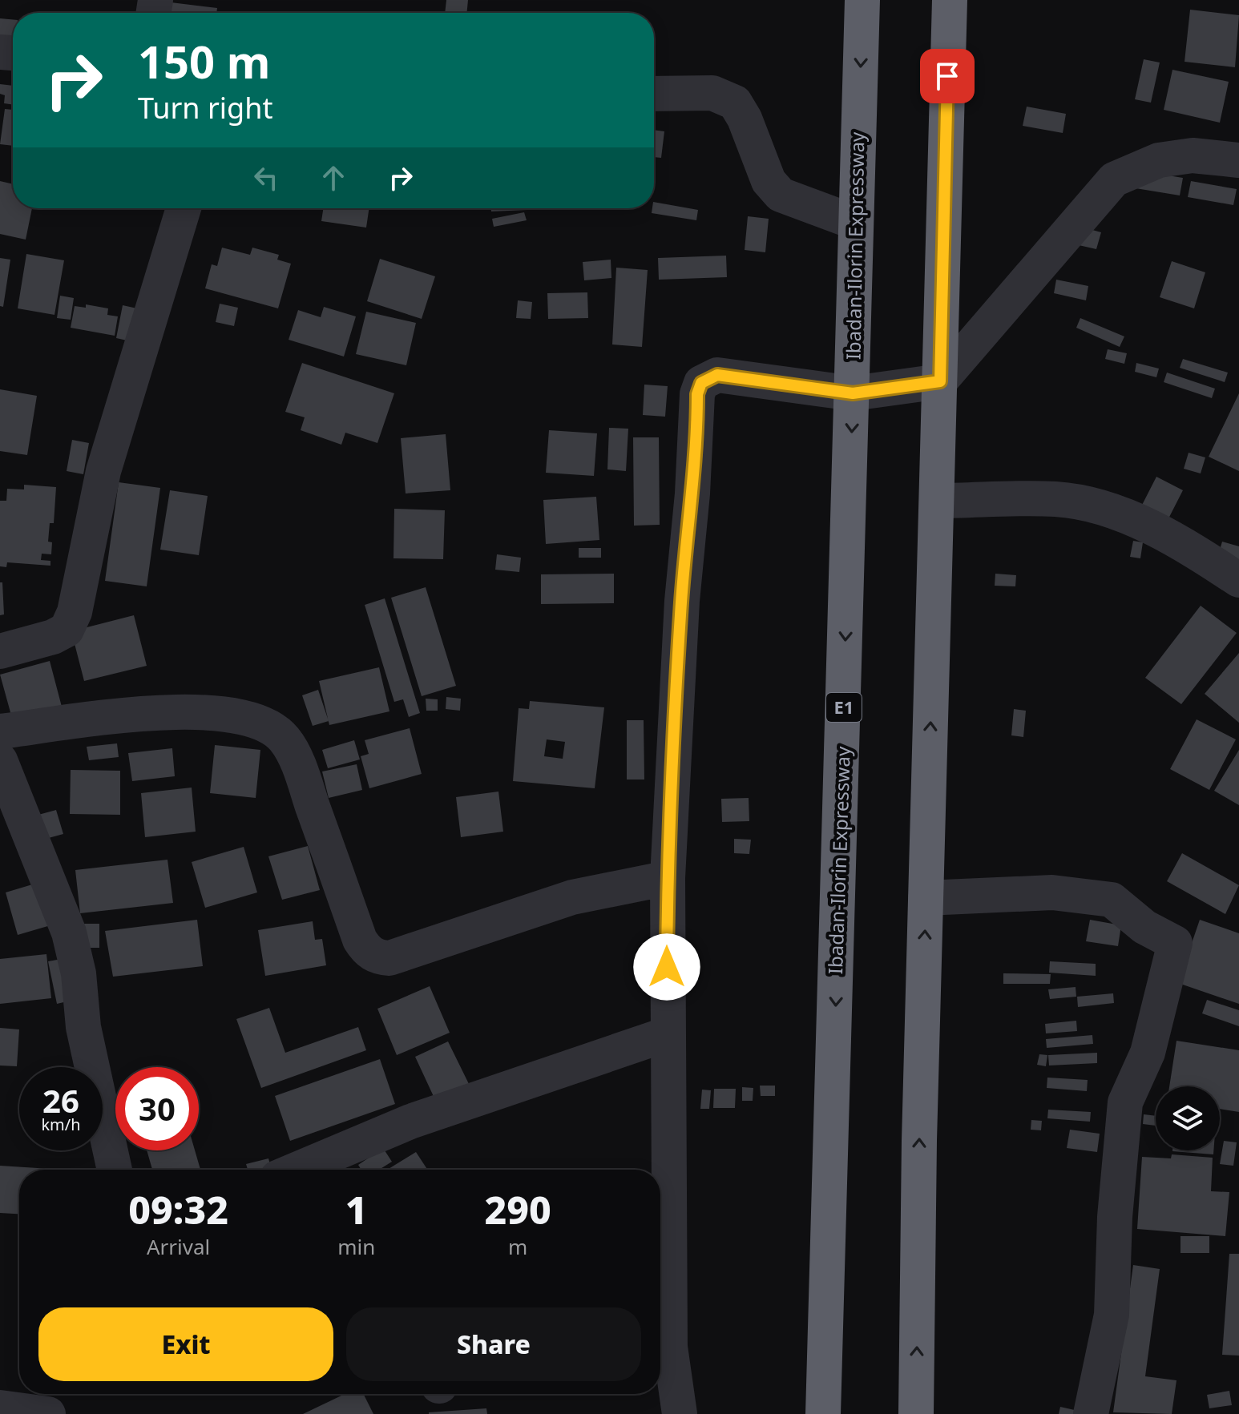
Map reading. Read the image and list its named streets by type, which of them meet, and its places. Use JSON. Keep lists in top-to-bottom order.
{
  "streets": {
    "highway": ["Ibadan-Ilorin Expressway", "E1"]
  },
  "page": {
    "turn": ["150 m", "Turn right"],
    "speed": "26 km/h",
    "limit": "30",
    "eta": [
      "09:32",
      "Arrival",
      "1",
      "min",
      "290",
      "m"
    ],
    "buttons": ["Exit", "Share"]
  }
}
